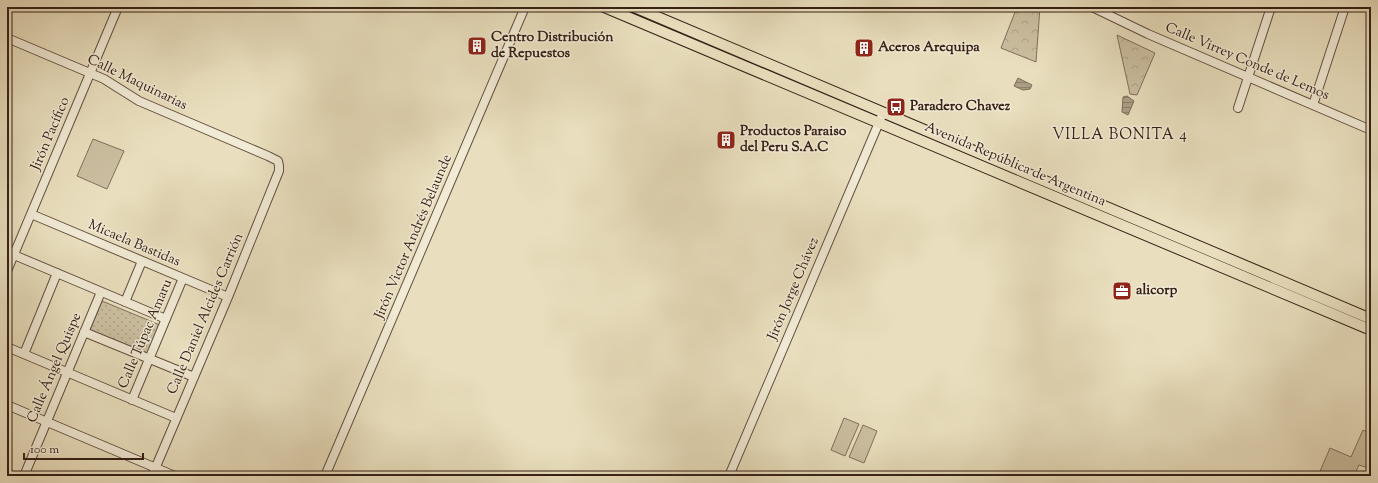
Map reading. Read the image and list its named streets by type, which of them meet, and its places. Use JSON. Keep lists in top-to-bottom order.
{
  "streets": {
    "main road": ["Avenida República de Argentina"],
    "street": [
      "Calle Virrey Conde de Lemos",
      "Calle Maquinarias",
      "Jirón Pacífico",
      "Jirón Victor Andrés Belaunde",
      "Micaela Bastidas",
      "Jirón Jorge Chávez",
      "Calle Daniel Alcides Carrión",
      "Calle Túpac Amaru",
      "Calle Ángel Quispe"
    ]
  },
  "crossings": [
    ["Calle Maquinarias", "Jirón Pacífico"],
    ["Calle Maquinarias", "Calle Daniel Alcides Carrión"],
    ["Jirón Pacífico", "Micaela Bastidas"],
    ["Avenida República de Argentina", "Jirón Jorge Chávez"],
    ["Micaela Bastidas", "Calle Daniel Alcides Carrión"],
    ["Micaela Bastidas", "Calle Túpac Amaru"]
  ],
  "districts": ["VILLA BONITA 4"],
  "places": {
    "building": ["Centro Distribución de Repuestos", "Aceros Arequipa", "Productos Paraiso del Peru S.A.C"],
    "bus stop": ["Paradero Chavez"],
    "office": ["alicorp"]
  },
  "scale_bar": "100 m"
}
